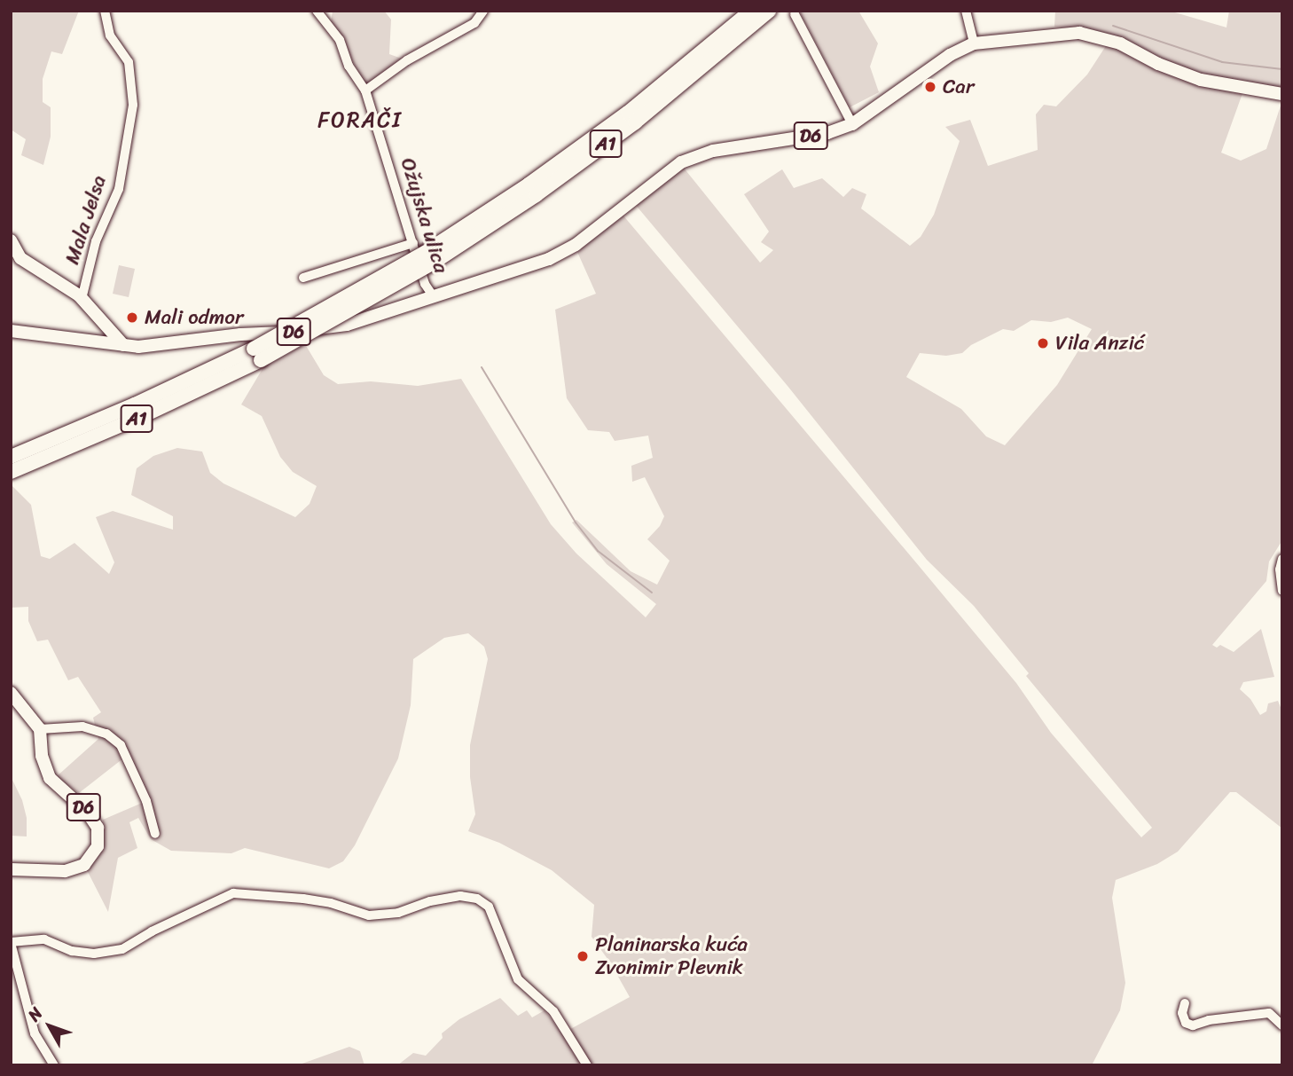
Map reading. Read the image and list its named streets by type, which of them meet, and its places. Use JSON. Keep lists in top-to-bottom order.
{
  "streets": {
    "highway": ["A1"],
    "main road": ["D6"],
    "street": ["Ožujska ulica", "Mala Jelsa"]
  },
  "crossings": [
    ["D6", "Ožujska ulica"]
  ],
  "districts": ["FORAČI"],
  "places": [
    "Car",
    "Mali odmor",
    "Vila Anzić",
    "Planinarska kuća Zvonimir Plevnik"
  ],
  "north": "top left"
}
